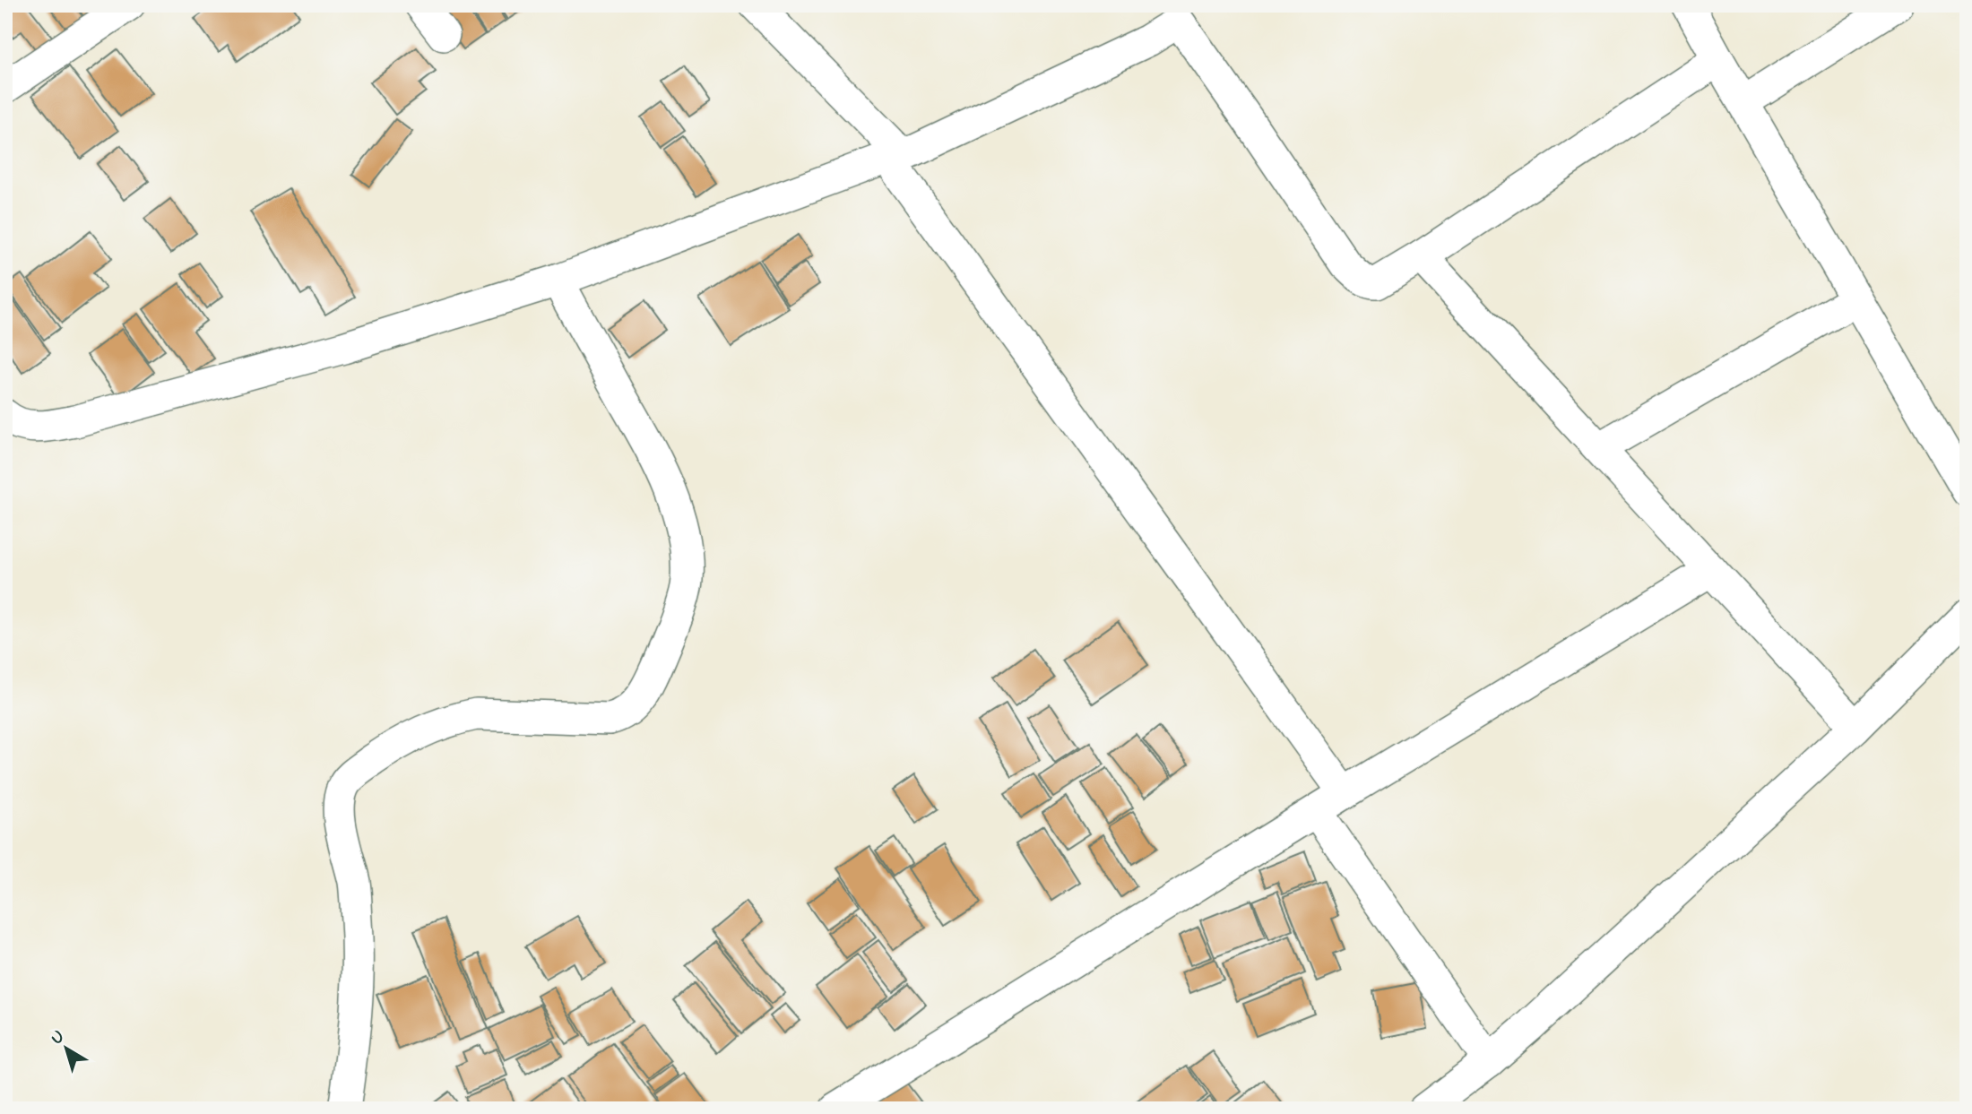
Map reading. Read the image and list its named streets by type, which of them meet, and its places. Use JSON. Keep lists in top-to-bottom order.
{
  "north": "top left"
}
